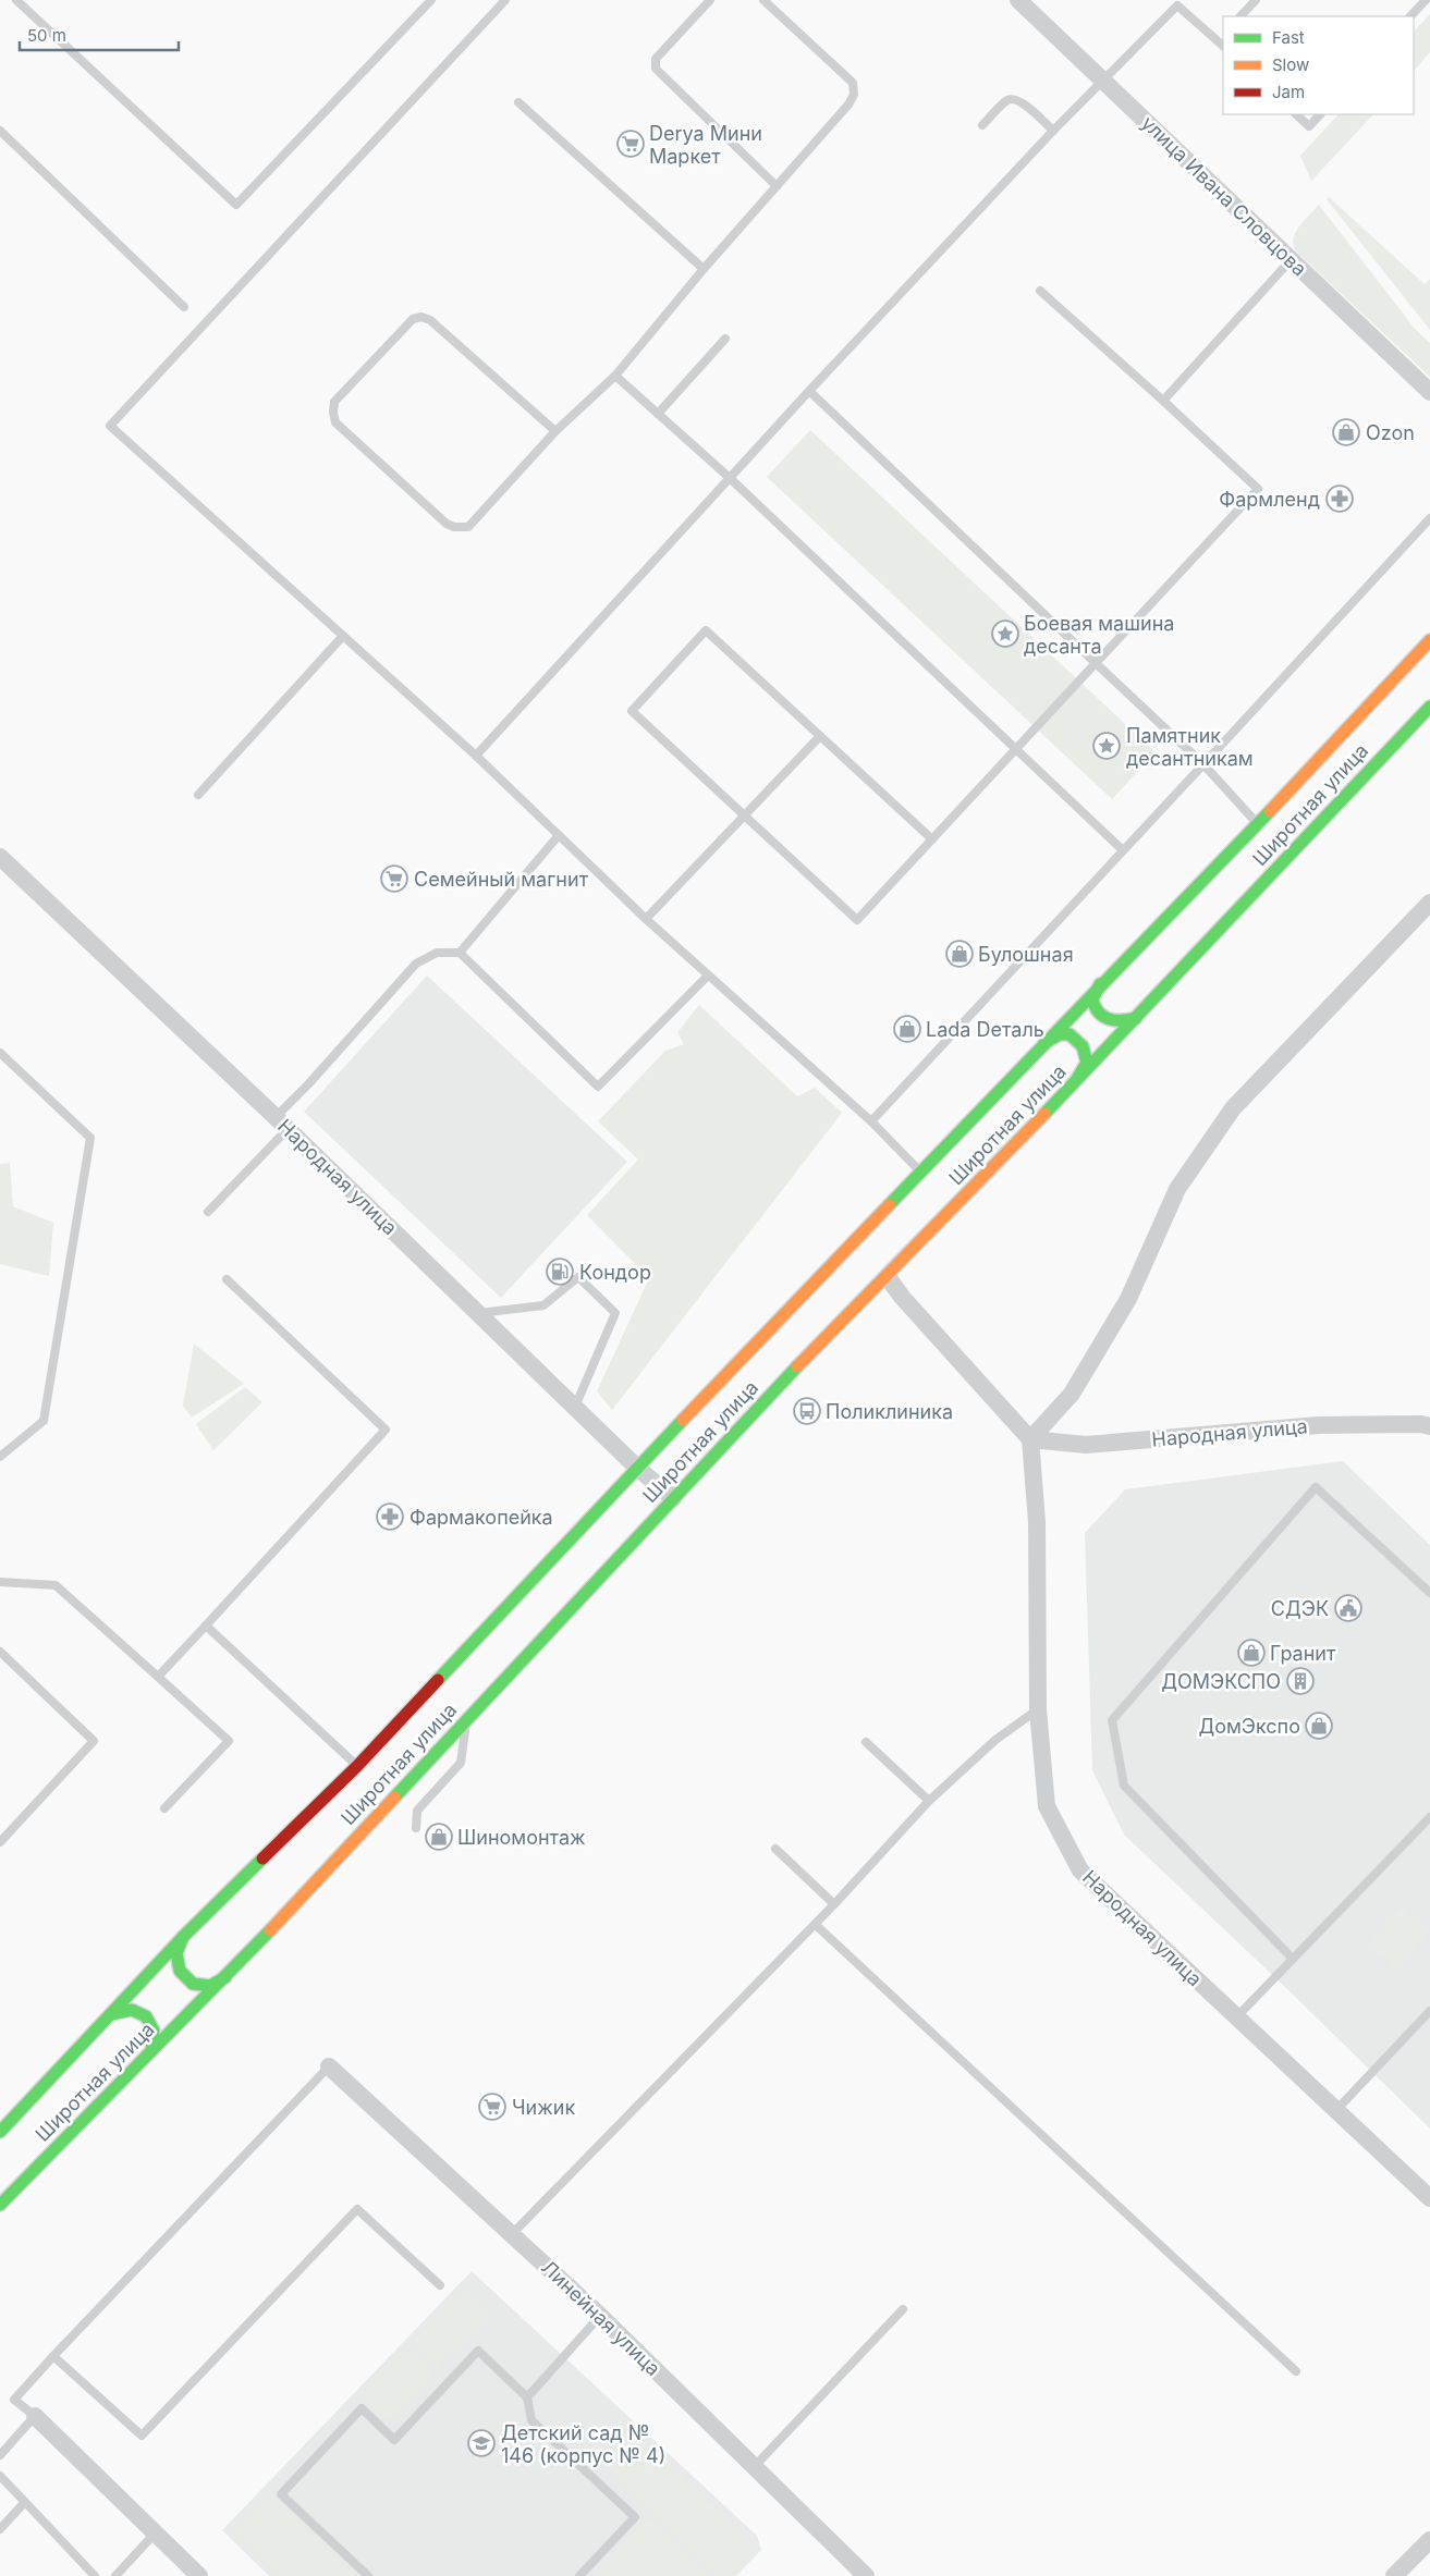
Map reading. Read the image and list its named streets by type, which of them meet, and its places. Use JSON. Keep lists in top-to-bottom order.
{
  "streets": {
    "main road": ["Широтная улица"],
    "street": ["улица Ивана Словцова", "Народная улица", "Линейная улица"]
  },
  "crossings": [
    ["Широтная улица", "Народная улица"]
  ],
  "places": {
    "supermarket": ["Derya Мини Маркет", "Семейный магнит", "Чижик"],
    "shop": [
      "Ozon",
      "Булошная",
      "Lada Dеталь",
      "Гранит",
      "ДомЭкспо",
      "Шиномонтаж"
    ],
    "pharmacy": ["Фармленд", "Фармакопейка"],
    "place": ["Боевая машина десанта", "Памятник десантникам"],
    "fuel station": ["Кондор"],
    "bus stop": ["Поликлиника"],
    "public building": ["СДЭК"],
    "building": ["ДОМЭКСПО"],
    "school or university": ["Детский сад № 146 (корпус № 4)"]
  },
  "legend": ["Fast", "Slow", "Jam"],
  "scale_bar": "50 m"
}
